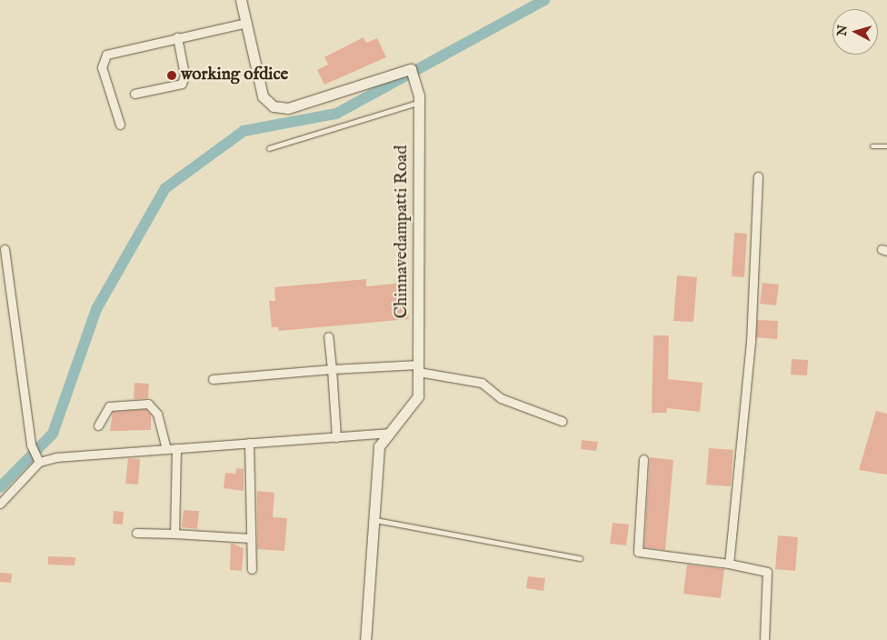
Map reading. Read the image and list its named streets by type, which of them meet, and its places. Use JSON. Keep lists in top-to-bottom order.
{
  "streets": {
    "street": ["Chinnavedampatti Road"]
  },
  "places": ["working ofdice"],
  "north": "left"
}
